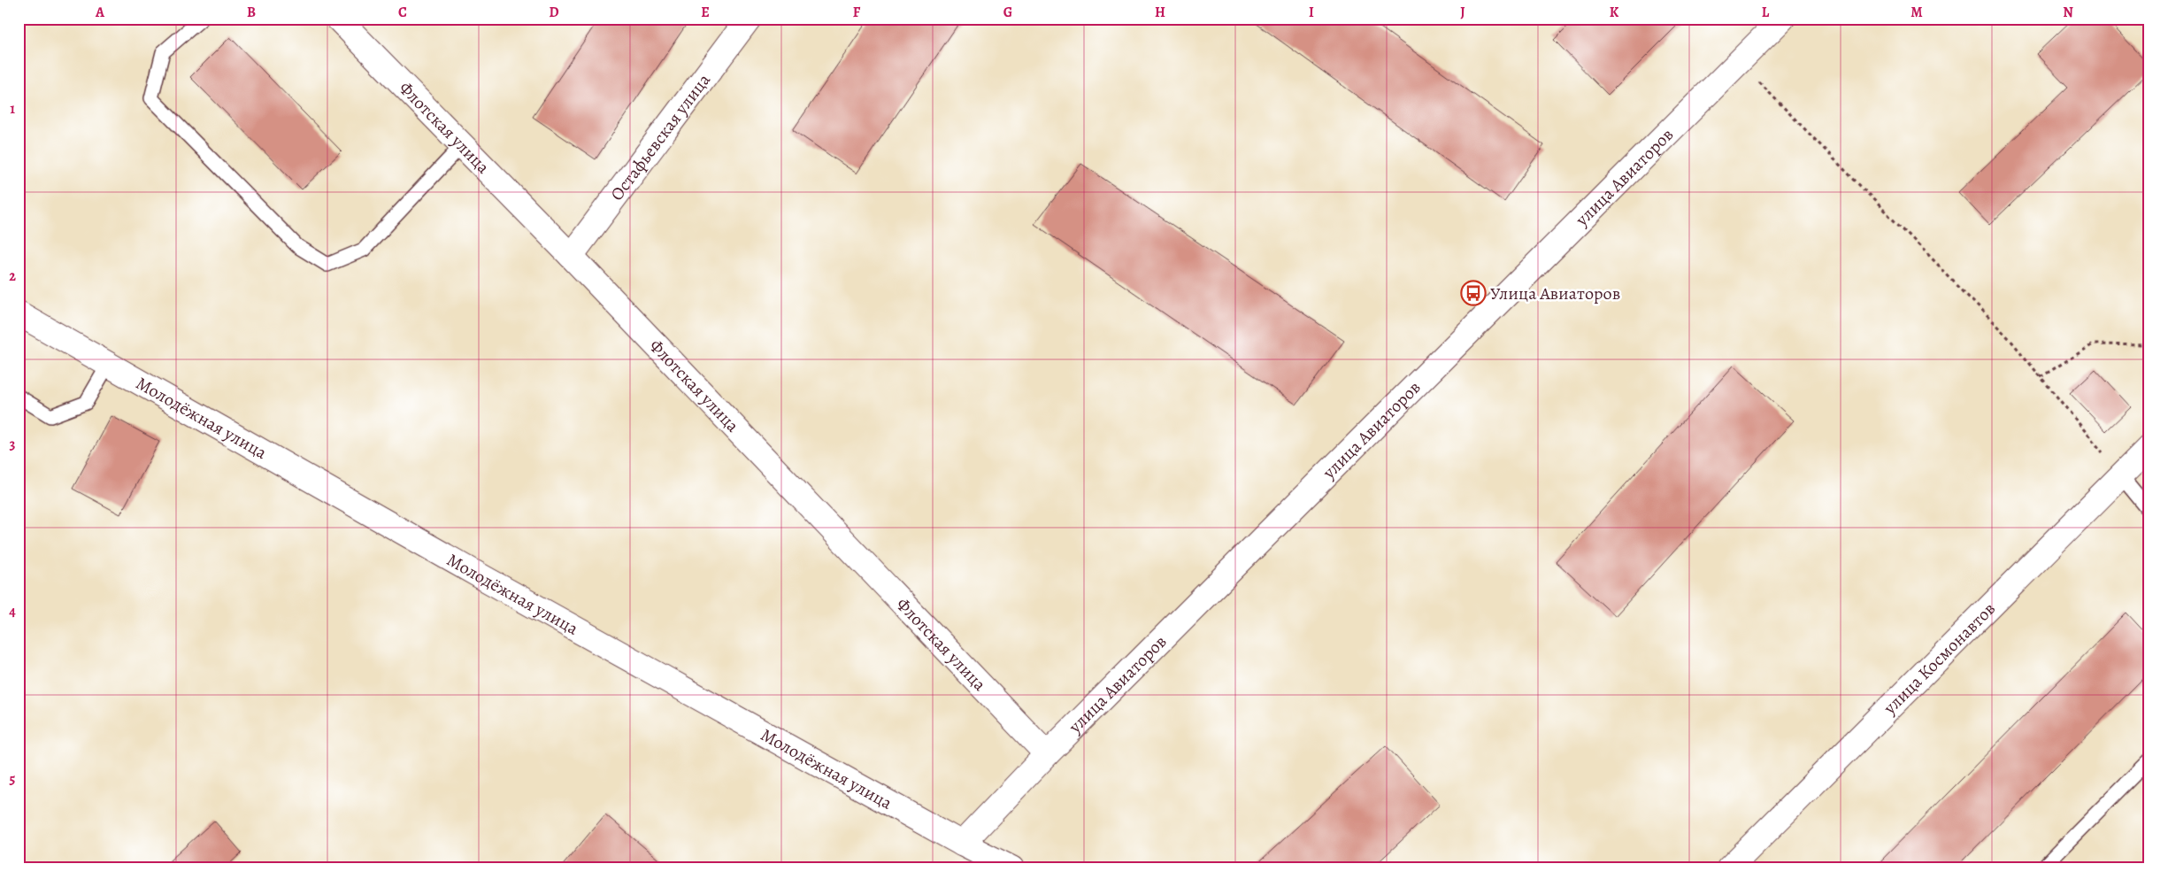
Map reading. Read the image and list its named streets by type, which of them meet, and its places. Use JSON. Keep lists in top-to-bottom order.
{
  "streets": {
    "street": [
      "Флотская улица",
      "Остафьевская улица",
      "улица Авиаторов",
      "Молодёжная улица",
      "улица Космонавтов"
    ]
  },
  "crossings": [
    ["Флотская улица", "Остафьевская улица"],
    ["Флотская улица", "улица Авиаторов"],
    ["улица Авиаторов", "Молодёжная улица"]
  ],
  "places": {
    "bus stop": ["Улица Авиаторов"]
  },
  "grid": {
    "columns": [
      "A",
      "B",
      "C",
      "D",
      "E",
      "F",
      "G",
      "H",
      "I",
      "J",
      "K",
      "L",
      "M",
      "N"
    ],
    "rows": [
      "1",
      "2",
      "3",
      "4",
      "5"
    ]
  }
}
